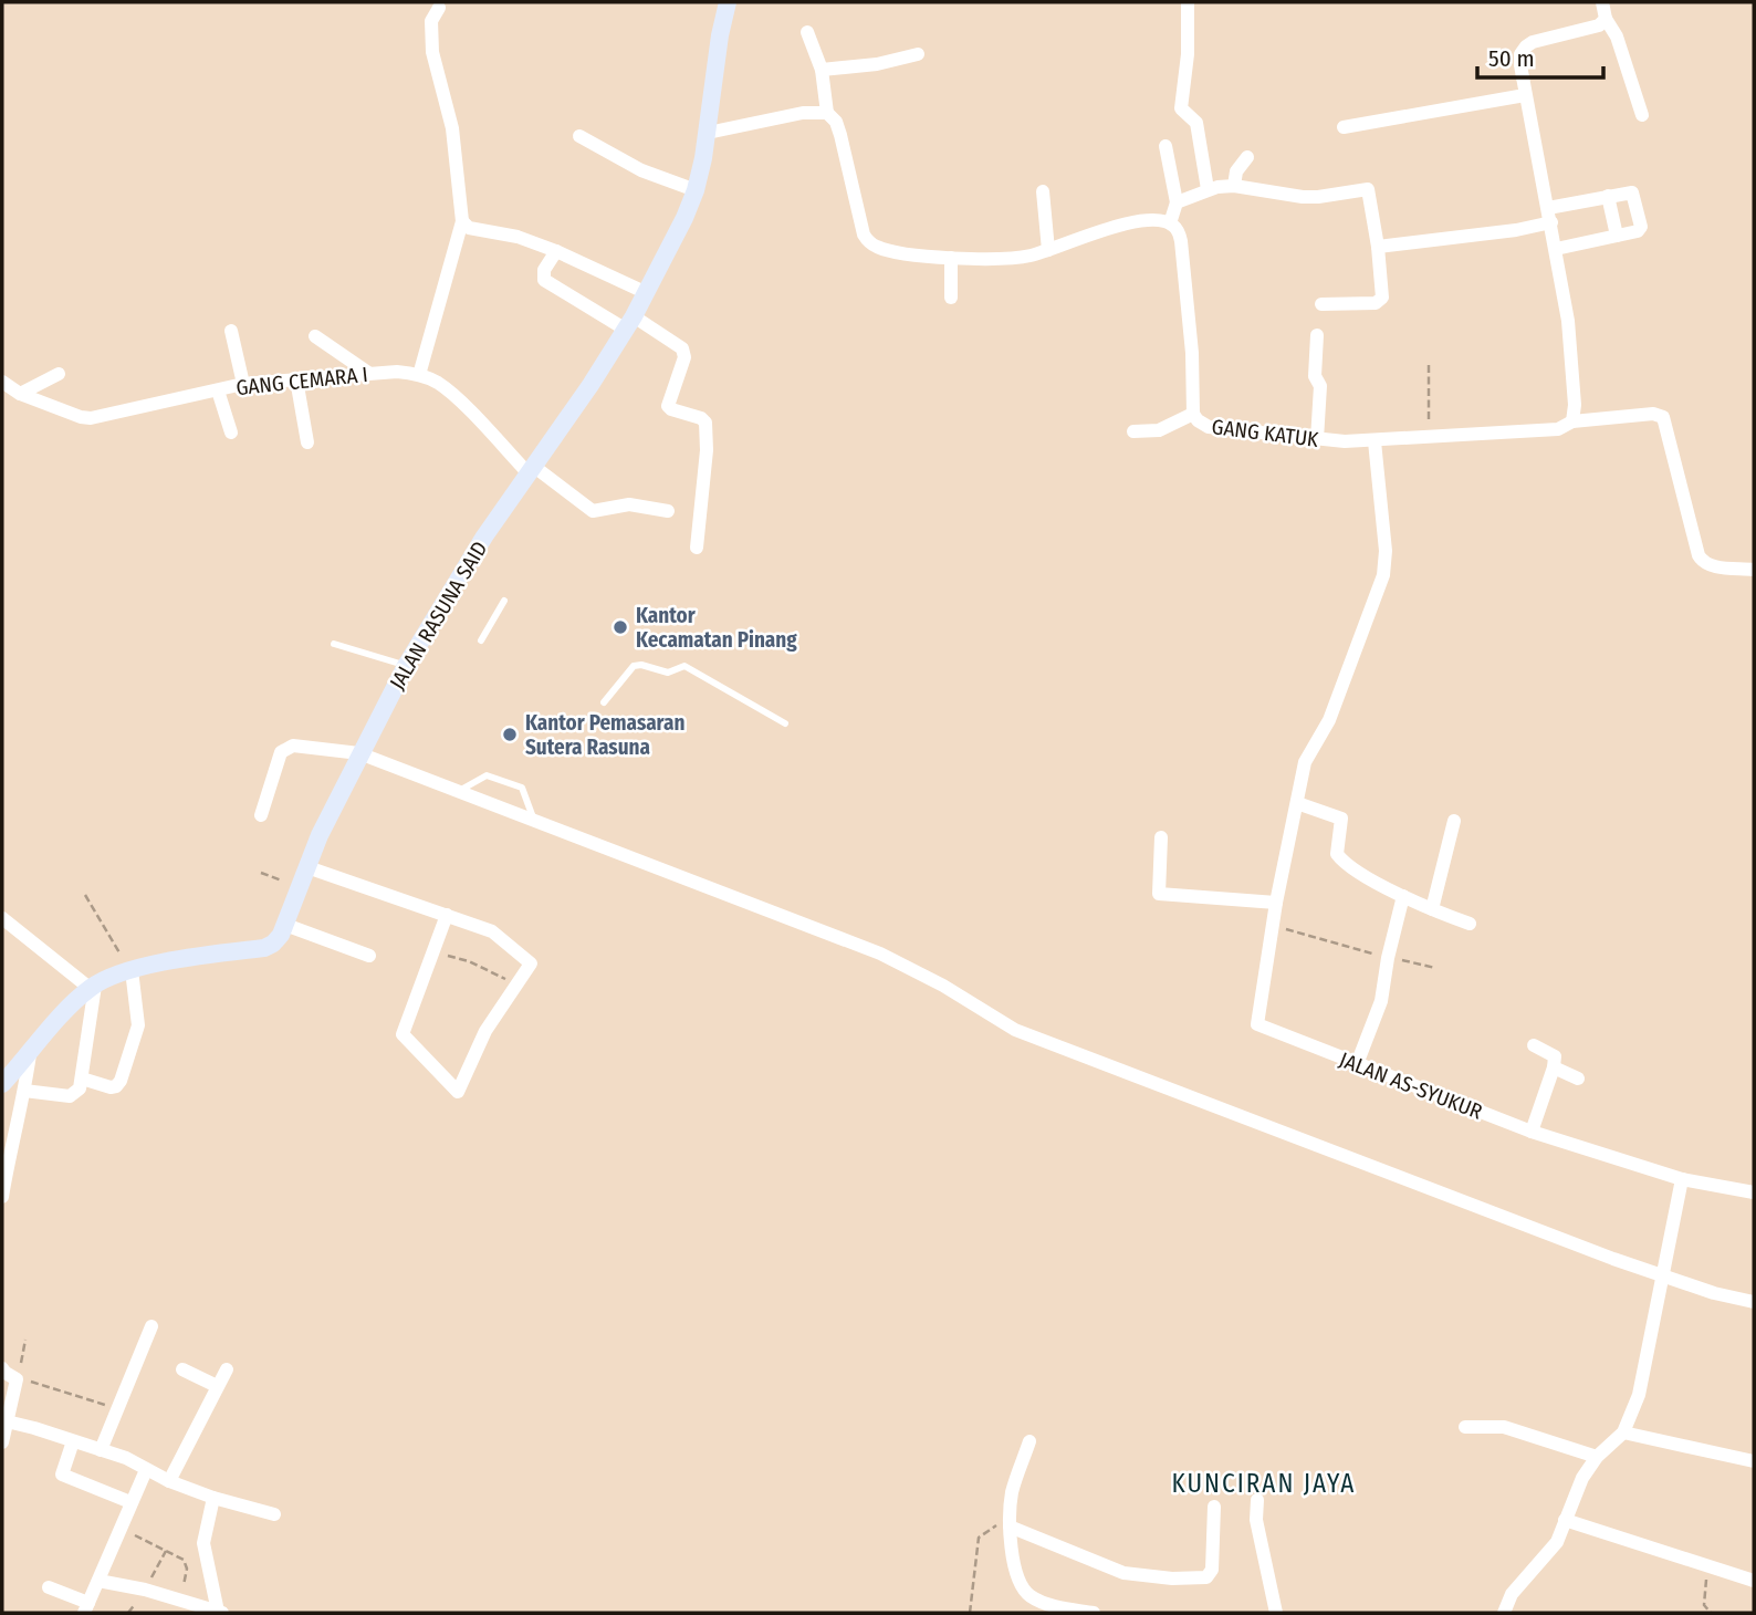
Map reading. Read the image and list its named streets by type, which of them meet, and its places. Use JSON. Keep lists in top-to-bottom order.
{
  "streets": {
    "main road": ["JALAN RASUNA SAID"],
    "street": ["GANG CEMARA I", "GANG KATUK", "JALAN AS-SYUKUR"]
  },
  "crossings": [
    ["GANG CEMARA I", "JALAN RASUNA SAID"],
    ["GANG KATUK", "JALAN AS-SYUKUR"]
  ],
  "districts": ["KUNCIRAN JAYA"],
  "places": ["Kantor Kecamatan Pinang", "Kantor Pemasaran Sutera Rasuna"],
  "scale_bar": "50 m"
}
